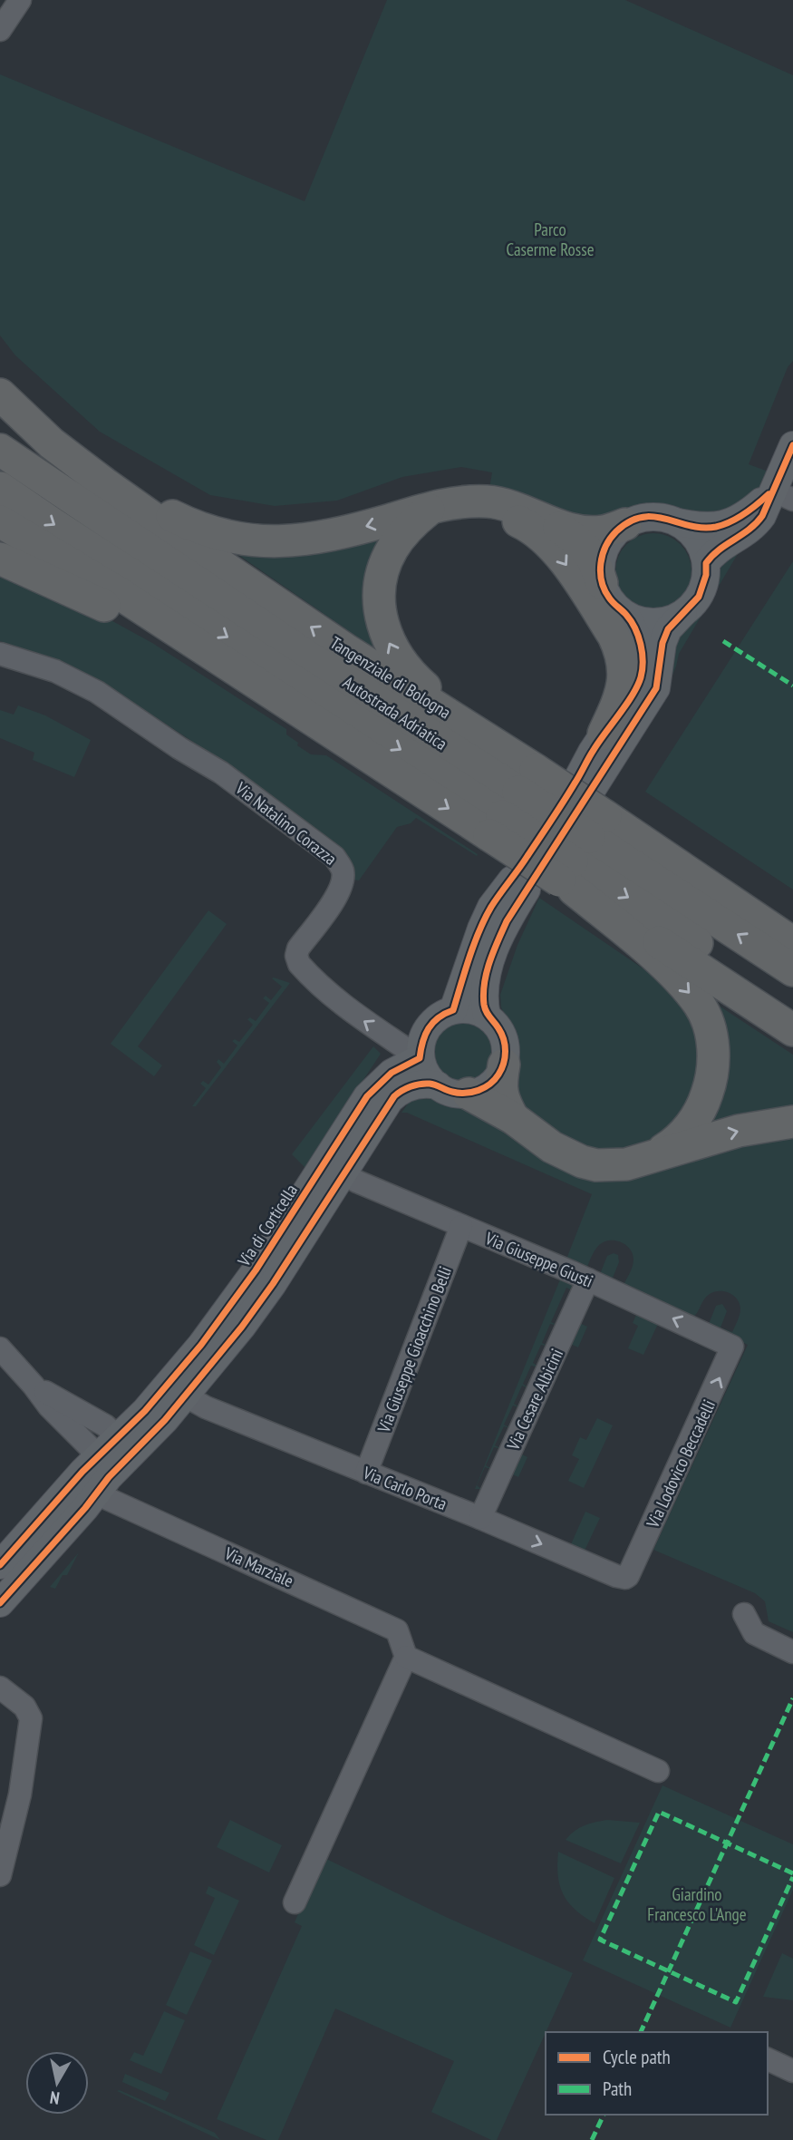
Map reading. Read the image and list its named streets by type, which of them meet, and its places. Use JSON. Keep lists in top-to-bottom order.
{
  "streets": {
    "highway": ["Tangenziale di Bologna", "Autostrada Adriatica"],
    "main road": ["Via di Corticella"],
    "street": [
      "Via Natalino Corazza",
      "Via Giuseppe Giusti",
      "Via Giuseppe Gioacchino Belli",
      "Via Cesare Albicini",
      "Via Lodovico Beccadelli",
      "Via Carlo Porta",
      "Via Marziale"
    ]
  },
  "crossings": [
    ["Tangenziale di Bologna", "Autostrada Adriatica"],
    ["Via Natalino Corazza", "Via di Corticella"],
    ["Via di Corticella", "Via Giuseppe Giusti"],
    ["Via di Corticella", "Via Carlo Porta"],
    ["Via di Corticella", "Via Marziale"],
    ["Via Giuseppe Giusti", "Via Giuseppe Gioacchino Belli"],
    ["Via Giuseppe Giusti", "Via Cesare Albicini"],
    ["Via Giuseppe Giusti", "Via Lodovico Beccadelli"],
    ["Via Giuseppe Gioacchino Belli", "Via Carlo Porta"],
    ["Via Cesare Albicini", "Via Carlo Porta"],
    ["Via Lodovico Beccadelli", "Via Carlo Porta"]
  ],
  "one_way": ["Via Natalino Corazza", "Via Giuseppe Giusti", "Via Lodovico Beccadelli"],
  "parks": ["Parco Caserme Rosse", "Giardino Francesco L'Ange"],
  "legend": ["Cycle path", "Path"],
  "north": "bottom"
}
